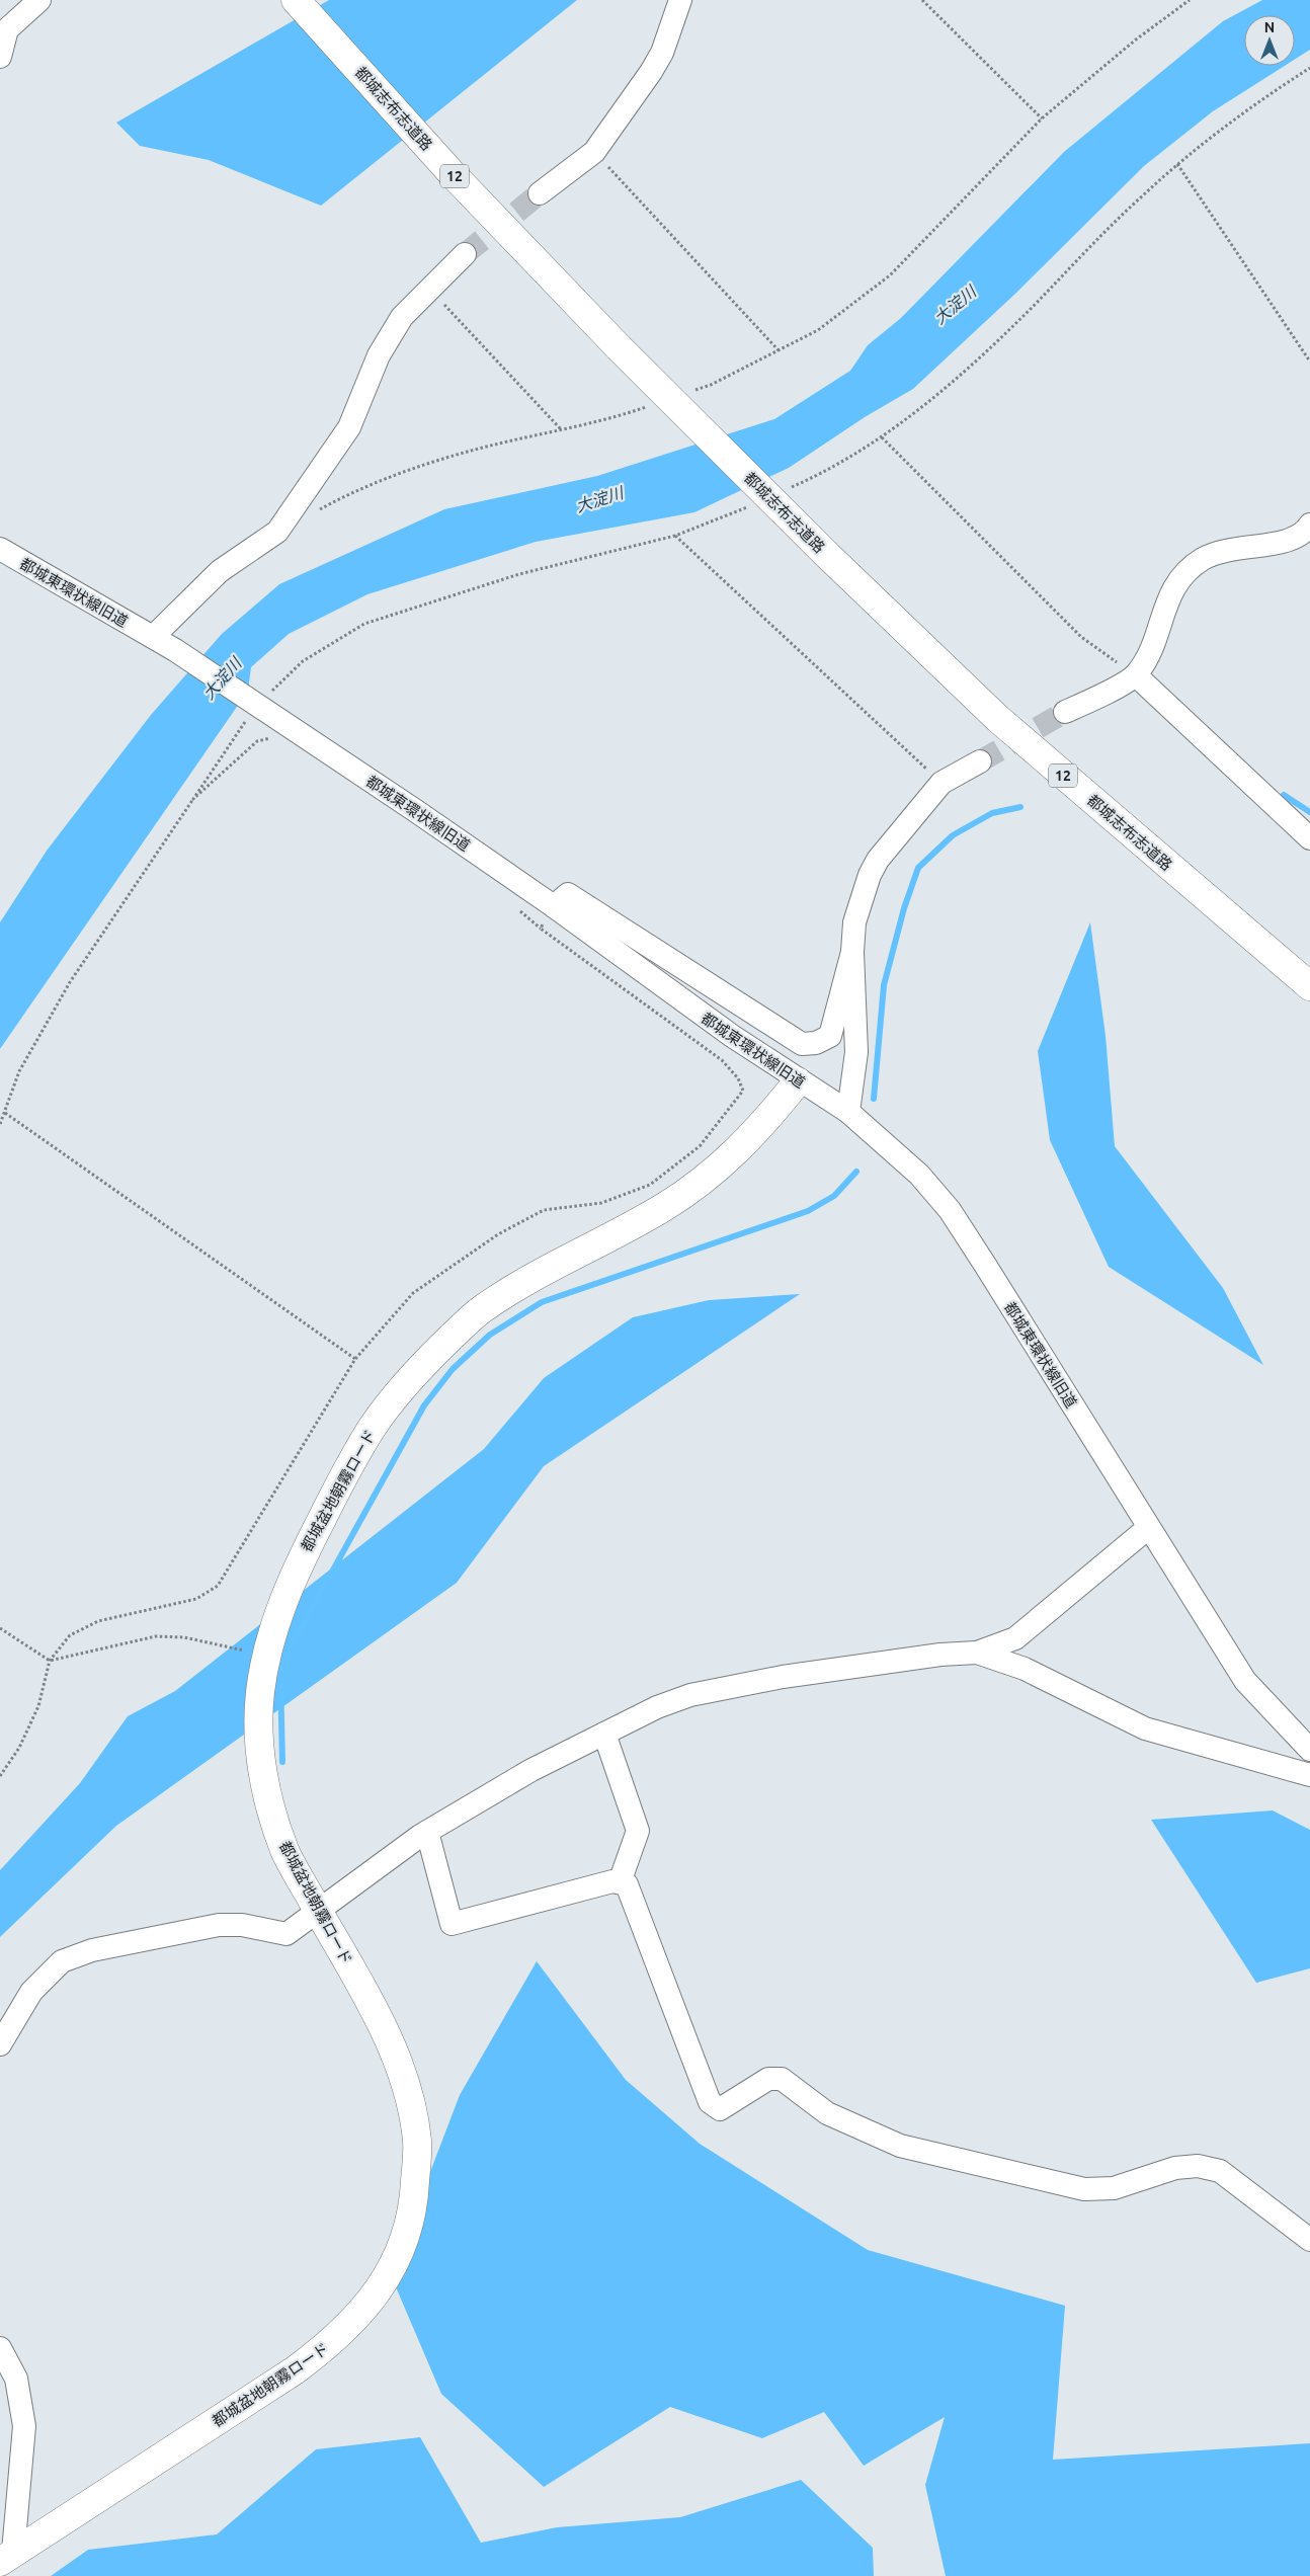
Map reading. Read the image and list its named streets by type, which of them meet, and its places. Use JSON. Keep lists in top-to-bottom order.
{
  "streets": {
    "main road": ["都城志布志道路", "12", "都城盆地朝霧ロード"],
    "street": ["都城東環状線旧道"]
  },
  "crossings": [
    ["都城東環状線旧道", "都城盆地朝霧ロード"]
  ],
  "water": ["大淀川"],
  "north": "top"
}
